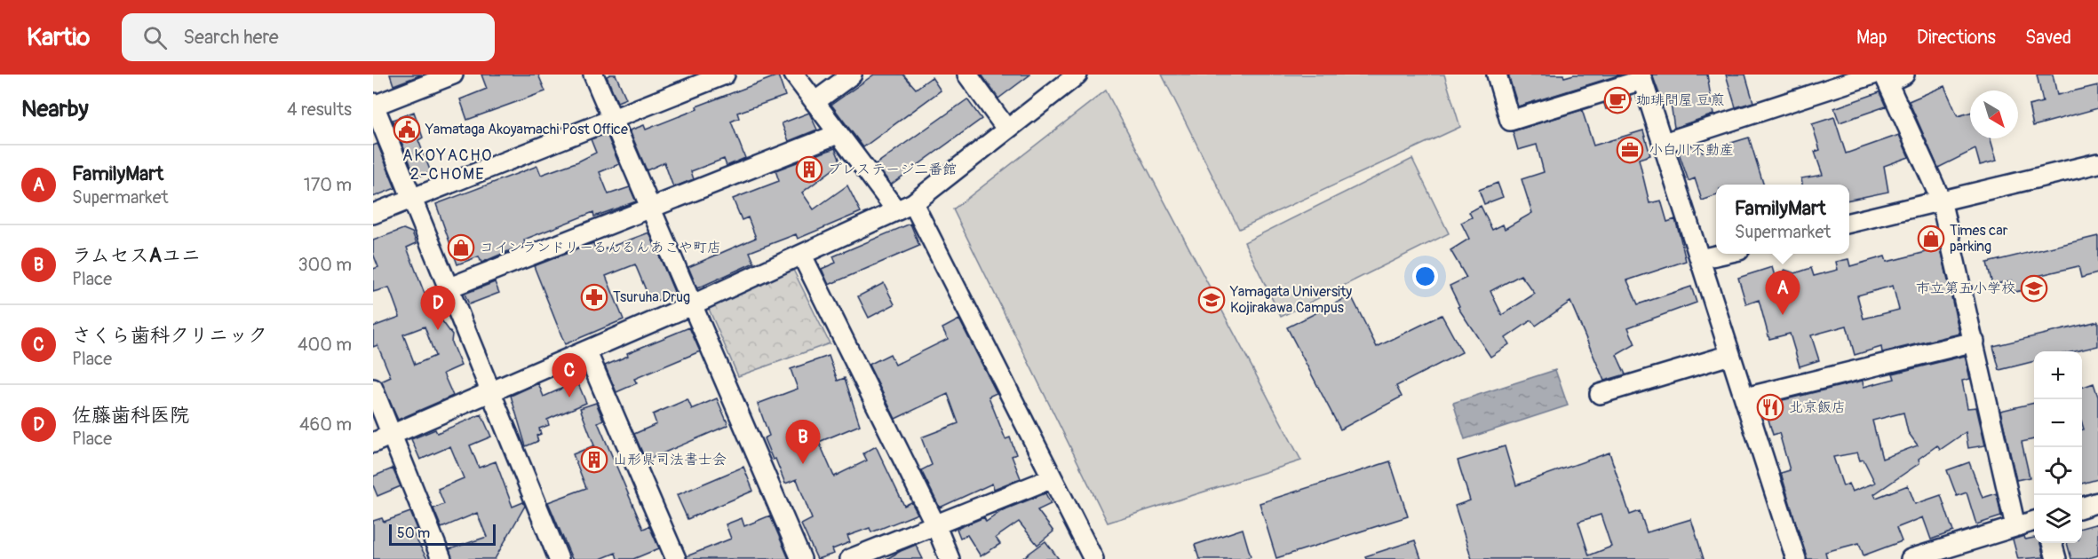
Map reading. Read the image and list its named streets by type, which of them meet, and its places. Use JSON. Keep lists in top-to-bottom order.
{
  "districts": ["AKOYACHO 2-CHOME"],
  "places": {
    "cafe": ["珈琲問屋 豆煎"],
    "public building": ["Yamataga Akoyamachi Post Office"],
    "office": ["小白川不動産"],
    "building": ["プレステージ二番館", "山形県司法書士会"],
    "shop": ["Times car parking", "コインランドリーるんるんあこや町店"],
    "school or university": ["市立第五小学校", "Yamagata University Kojirakawa Campus"],
    "pharmacy": ["Tsuruha Drug"],
    "restaurant": ["北京飯店"]
  },
  "scale_bar": "50 m",
  "north": "bottom right",
  "page": {
    "header": "Kartio",
    "search": "Search here",
    "nav": ["Map", "Directions", "Saved"],
    "heading": ["Nearby", "4 results"],
    "list": [
      {
        "mark": "A",
        "name": "FamilyMart",
        "note": "Supermarket",
        "value": "170 m"
      },
      {
        "mark": "B",
        "name": "ラムセスAユニ",
        "note": "Place",
        "value": "300 m"
      },
      {
        "mark": "C",
        "name": "さくら歯科クリニック",
        "note": "Place",
        "value": "400 m"
      },
      {
        "mark": "D",
        "name": "佐藤歯科医院",
        "note": "Place",
        "value": "460 m"
      }
    ],
    "popup": ["FamilyMart", "Supermarket"],
    "pins": [
      "A",
      "D",
      "C",
      "B"
    ],
    "map_buttons": ["+", "−"],
    "scale": "50 m"
  }
}
